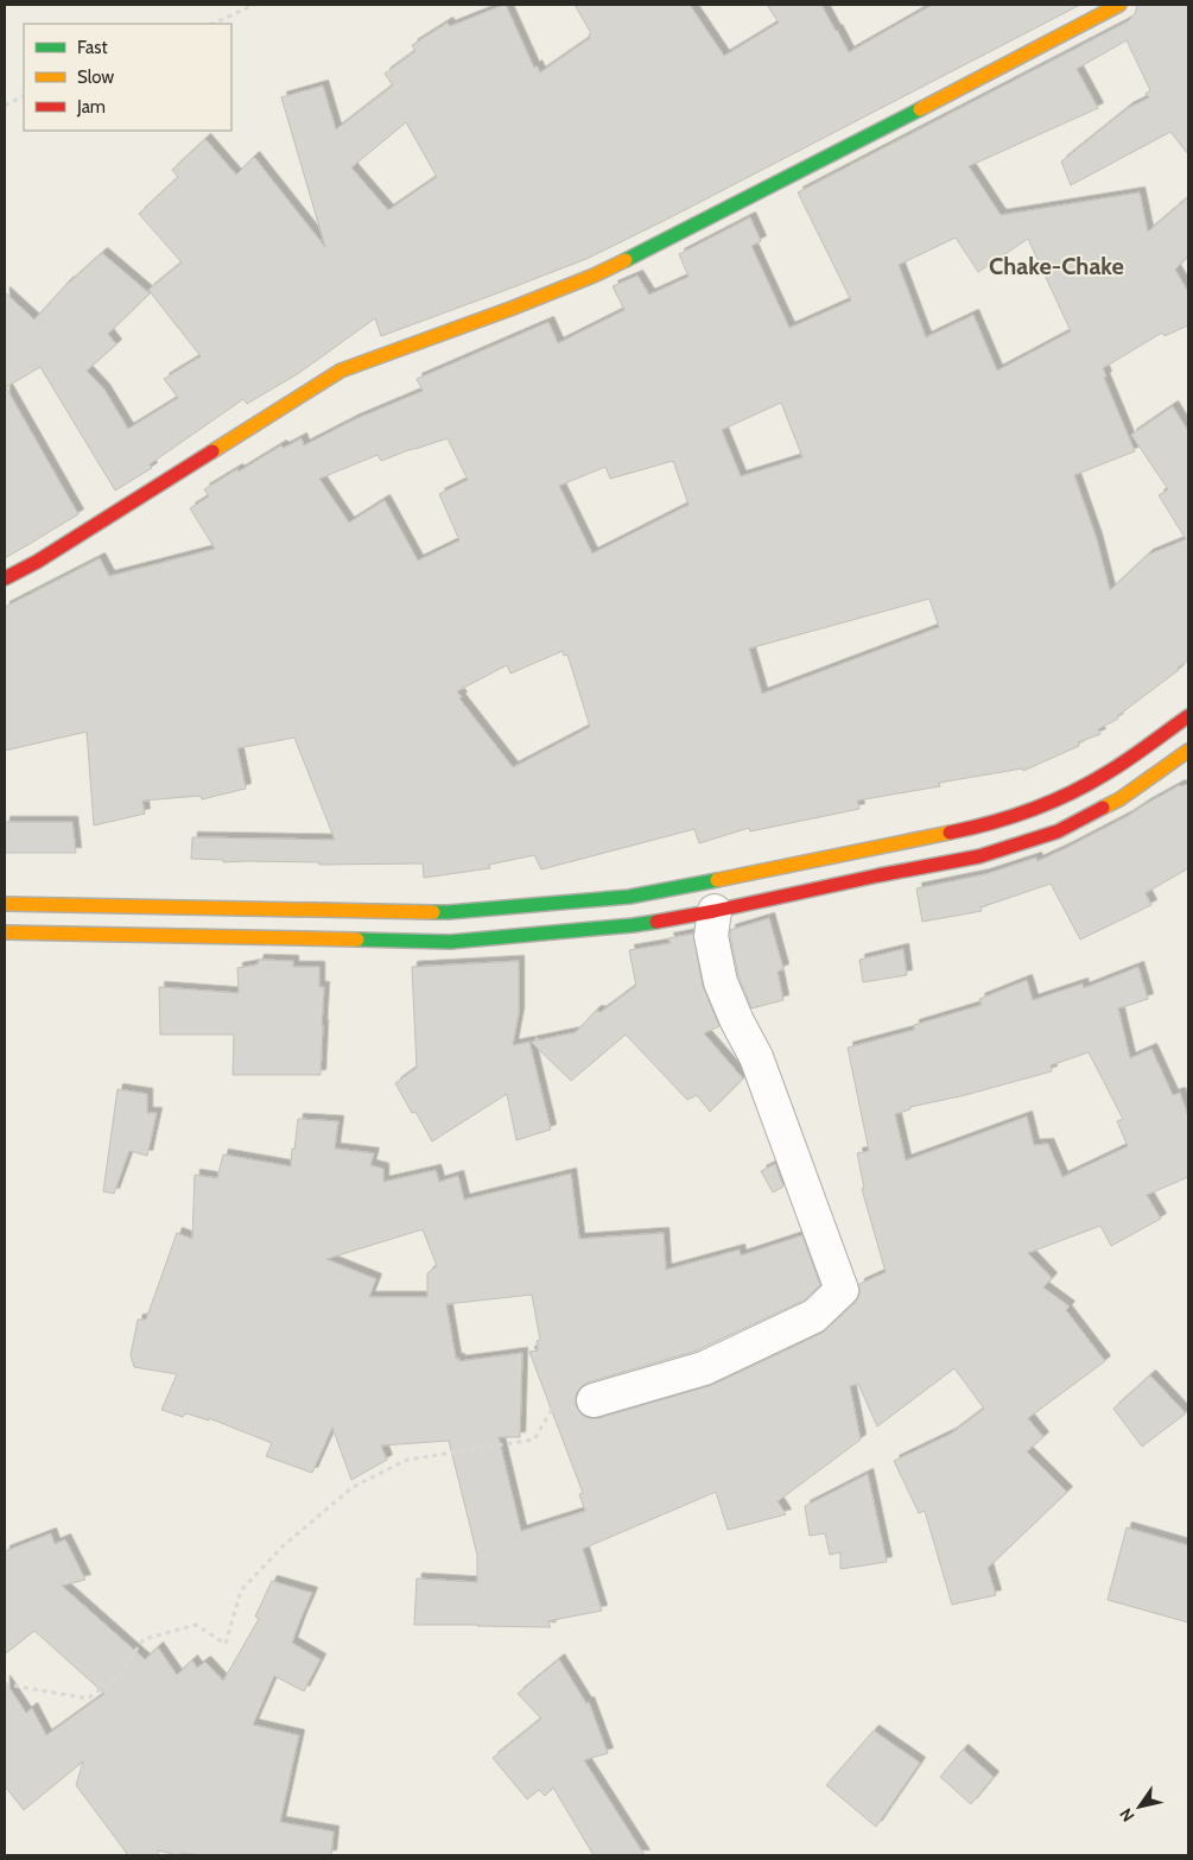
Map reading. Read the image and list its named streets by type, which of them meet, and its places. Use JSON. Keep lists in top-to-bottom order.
{
  "districts": ["Chake-Chake"],
  "legend": ["Fast", "Slow", "Jam"],
  "north": "bottom left"
}
